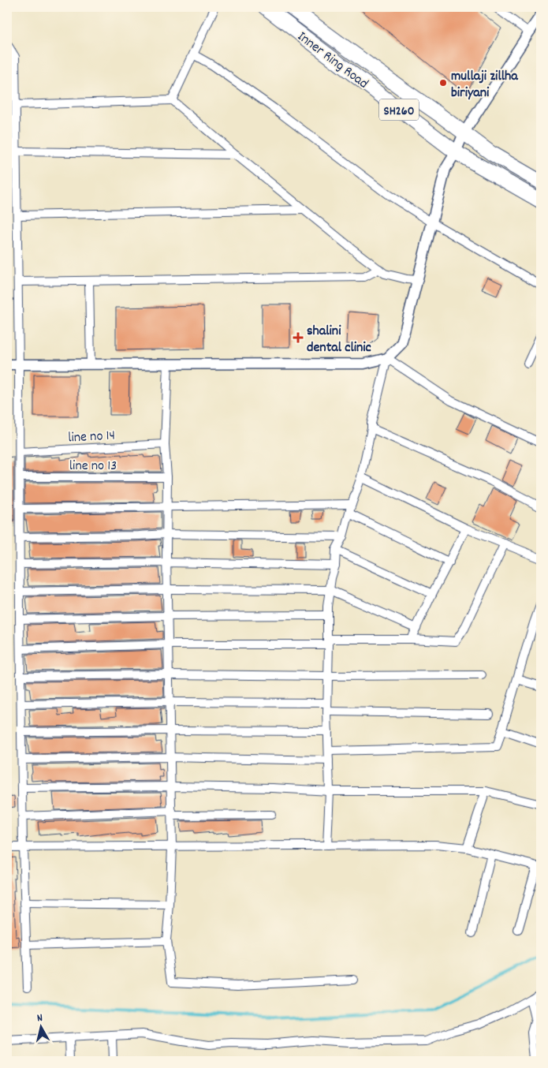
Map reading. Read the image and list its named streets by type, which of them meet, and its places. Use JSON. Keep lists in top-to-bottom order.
{
  "streets": {
    "highway": ["Inner Ring Road", "SH260"],
    "street": ["line no 14", "line no 13"]
  },
  "places": {
    "other": ["mullaji zillha biriyani"],
    "health": ["shalini dental clinic"]
  },
  "north": "top"
}
